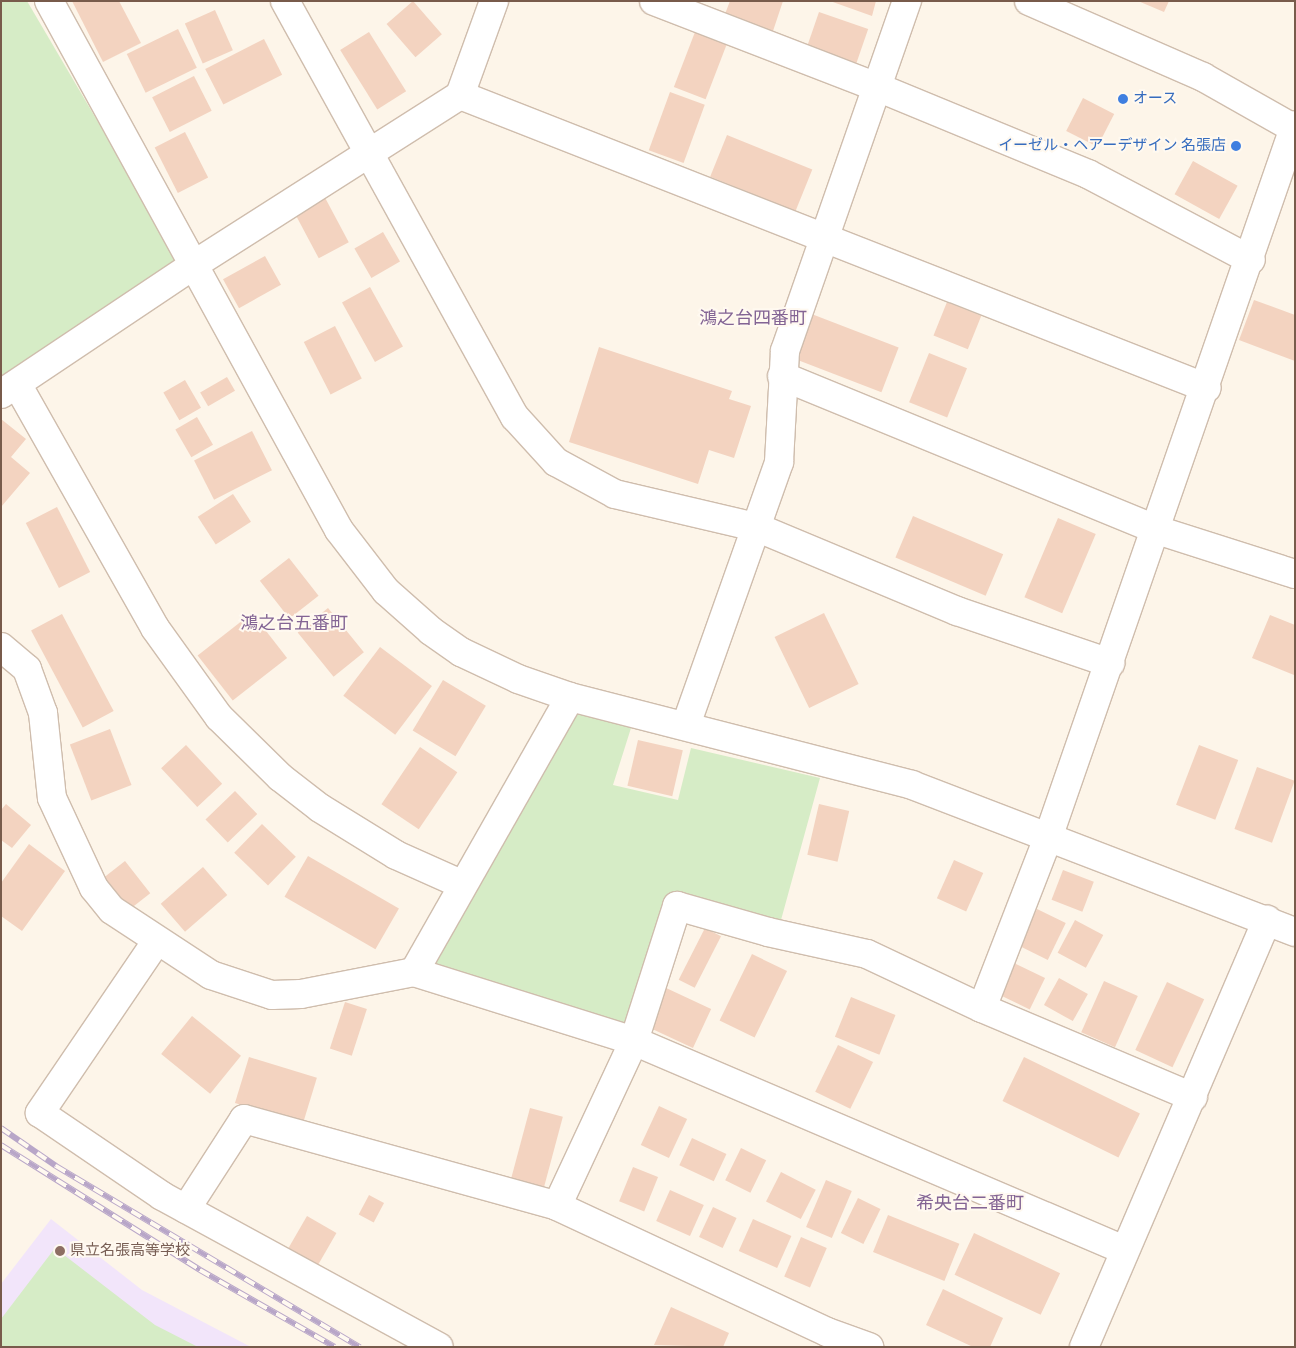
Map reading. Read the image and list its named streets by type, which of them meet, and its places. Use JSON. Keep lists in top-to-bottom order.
{
  "districts": ["鴻之台四番町", "鴻之台五番町", "希央台二番町"],
  "places": ["オース", "イーゼル・ヘアーデザイン 名張店", "県立名張高等学校"]
}
